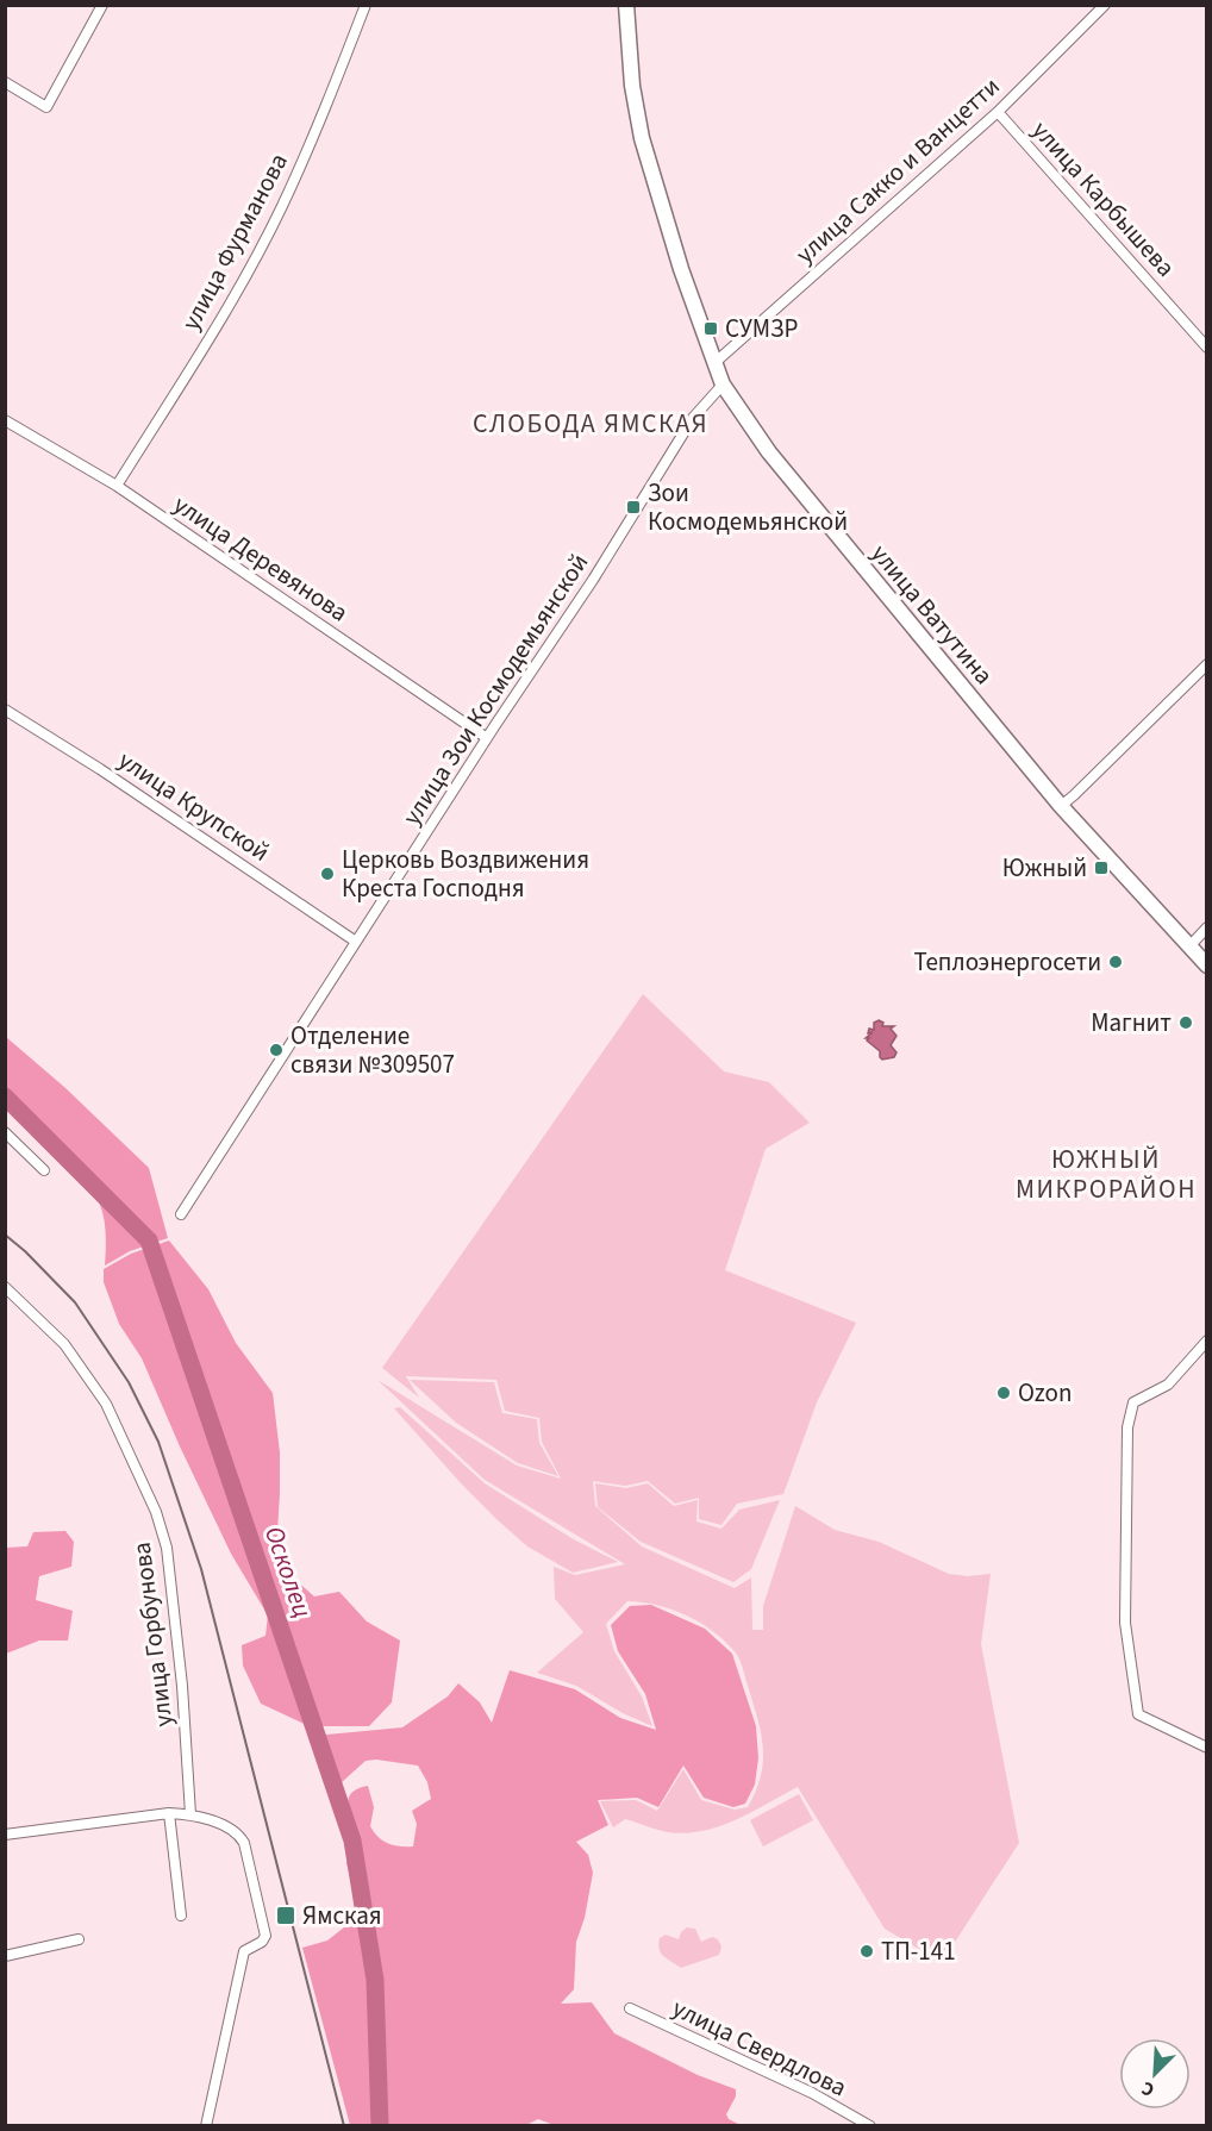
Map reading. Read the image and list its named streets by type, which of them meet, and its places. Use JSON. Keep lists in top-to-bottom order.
{
  "streets": {
    "main road": ["улица Ватутина"],
    "street": [
      "улица Сакко и Ванцетти",
      "улица Карбышева",
      "улица Фурманова",
      "улица Деревянова",
      "улица Зои Космодемьянской",
      "улица Крупской",
      "улица Горбунова",
      "улица Свердлова"
    ]
  },
  "crossings": [
    ["улица Сакко и Ванцетти", "улица Карбышева"],
    ["улица Сакко и Ванцетти", "улица Ватутина"],
    ["улица Фурманова", "улица Деревянова"],
    ["улица Деревянова", "улица Зои Космодемьянской"],
    ["улица Ватутина", "улица Зои Космодемьянской"],
    ["улица Зои Космодемьянской", "улица Крупской"]
  ],
  "districts": ["СЛОБОДА ЯМСКАЯ", "ЮЖНЫЙ МИКРОРАЙОН"],
  "water": ["Осколец"],
  "places": {
    "transit": [
      "СУМЗР",
      "Зои Космодемьянской",
      "Южный",
      "Ямская"
    ],
    "other": [
      "Церковь Воздвижения Креста Господня",
      "Теплоэнергосети",
      "Магнит",
      "Отделение связи №309507",
      "Ozon",
      "ТП-141"
    ]
  },
  "north": "bottom left"
}
